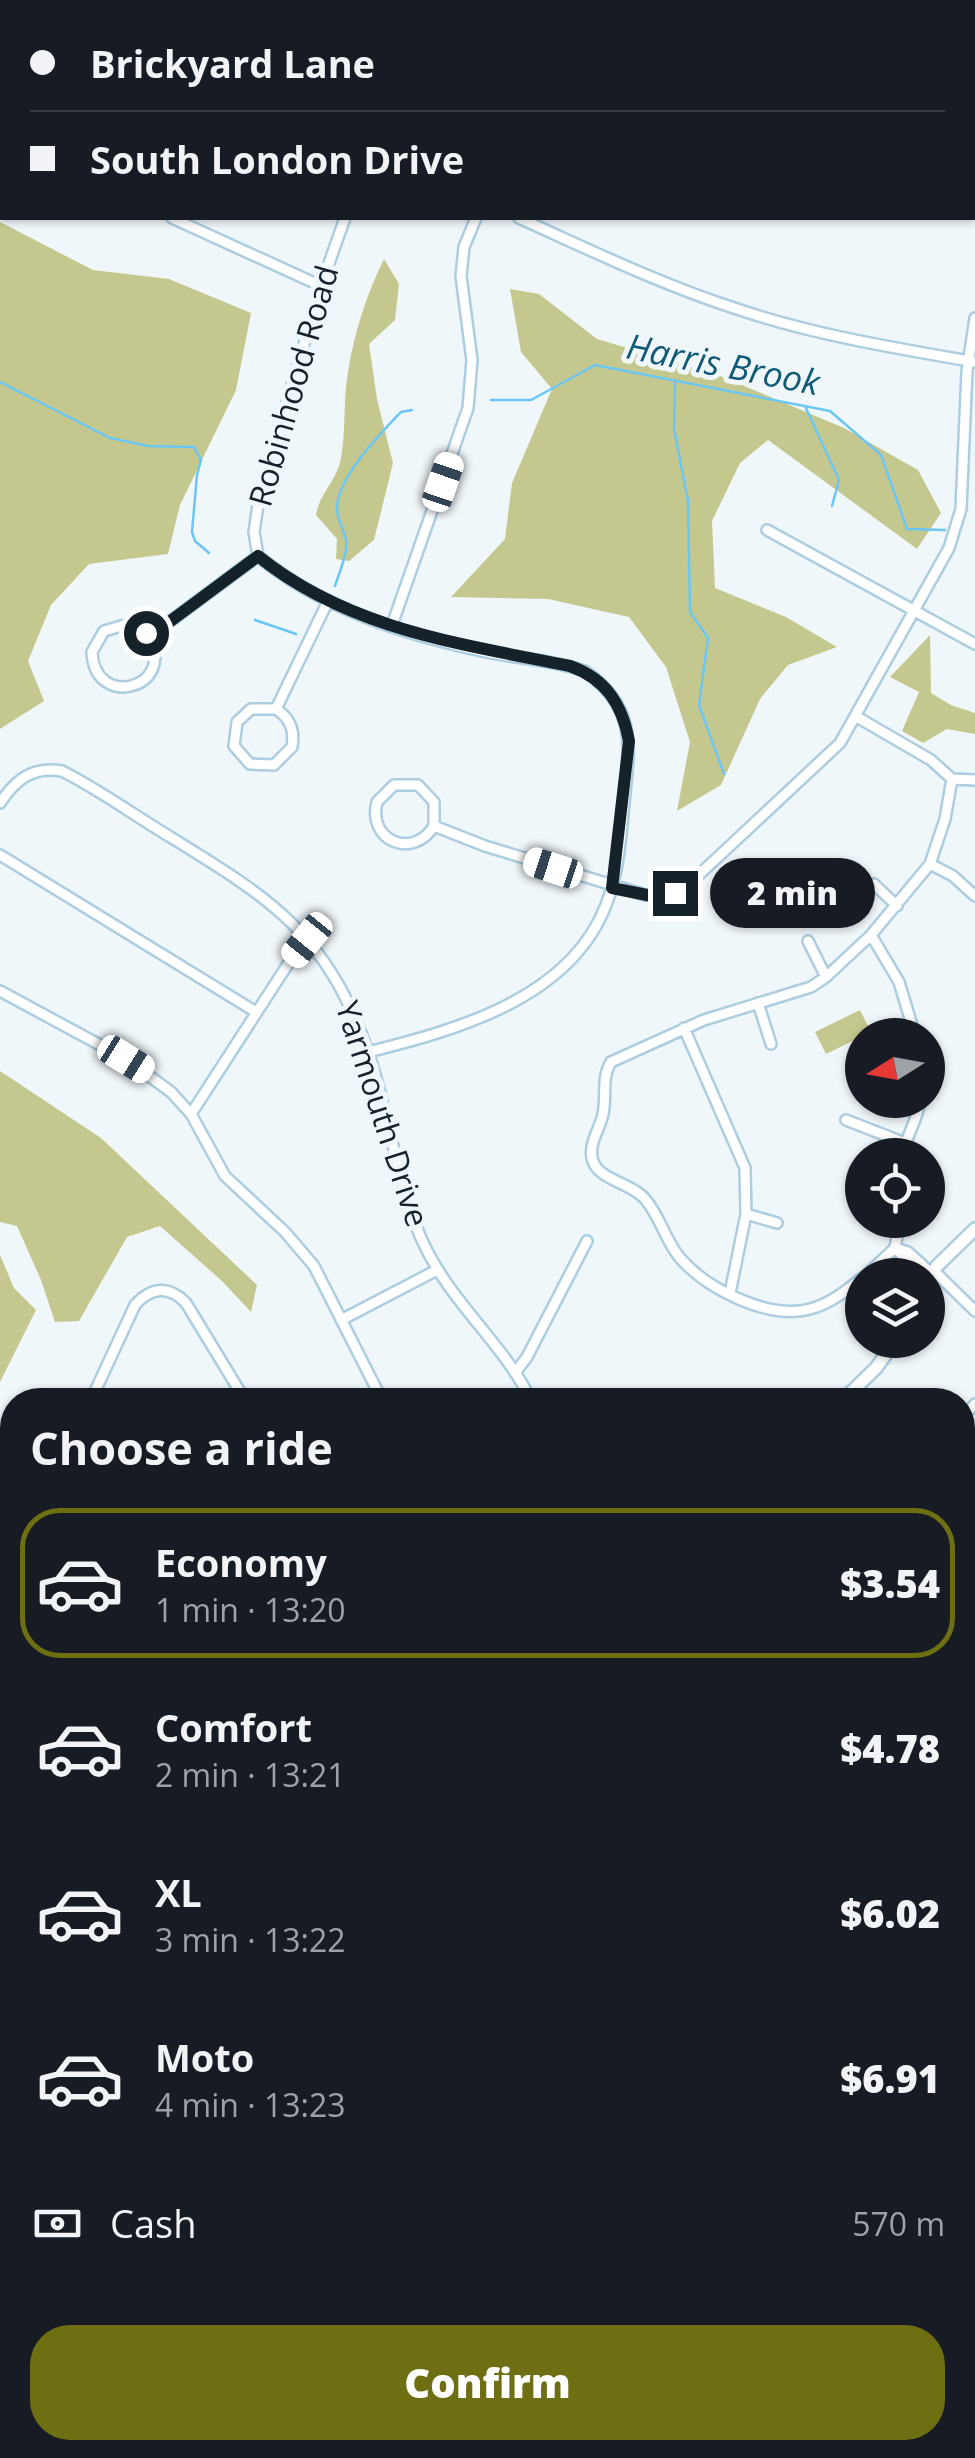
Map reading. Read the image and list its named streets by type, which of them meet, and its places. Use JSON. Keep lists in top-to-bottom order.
{
  "streets": {
    "street": ["Robinhood Road", "Yarmouth Drive"]
  },
  "water": ["Harris Brook"],
  "north": "left",
  "page": {
    "banner": ["Brickyard Lane", "South London Drive"],
    "bubble": "2 min",
    "heading": "Choose a ride",
    "list": [
      {
        "name": "Economy",
        "note": "1 min · 13:20",
        "value": "$3.54"
      },
      {
        "name": "Comfort",
        "note": "2 min · 13:21",
        "value": "$4.78"
      },
      {
        "name": "XL",
        "note": "3 min · 13:22",
        "value": "$6.02"
      },
      {
        "name": "Moto",
        "note": "4 min · 13:23",
        "value": "$6.91"
      }
    ],
    "pay": ["Cash", "570 m"],
    "buttons": "Confirm"
  }
}
